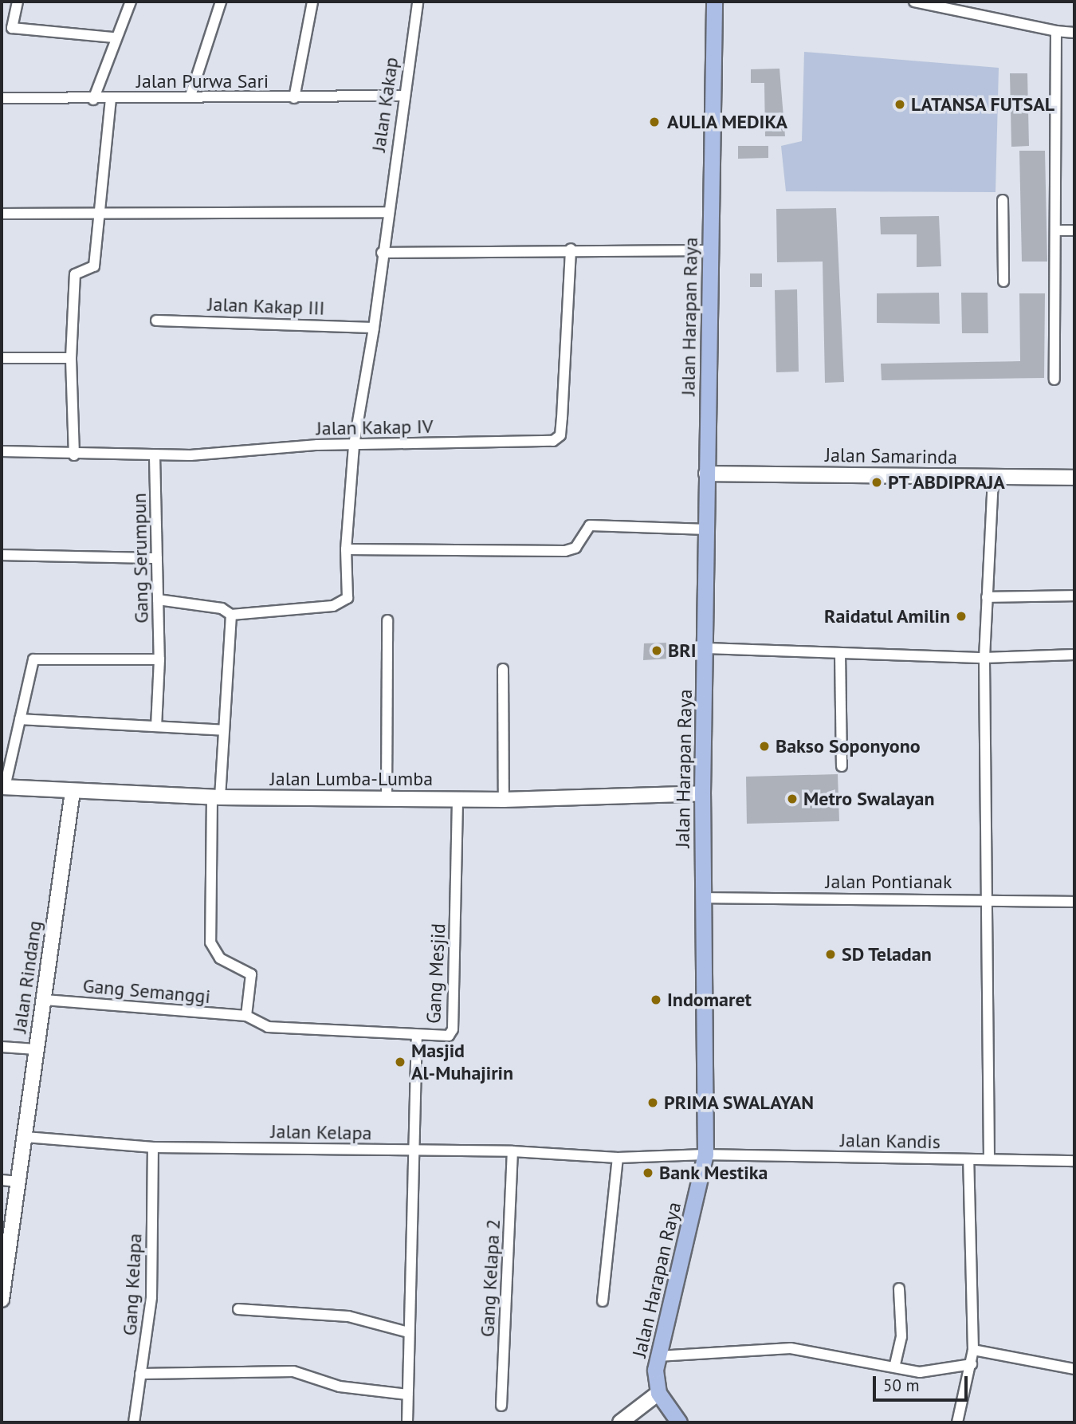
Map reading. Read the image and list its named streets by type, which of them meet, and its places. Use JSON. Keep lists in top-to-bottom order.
{
  "streets": {
    "main road": ["Jalan Harapan Raya"],
    "street": [
      "Jalan Purwa Sari",
      "Jalan Kakap",
      "Jalan Kakap III",
      "Jalan Kakap IV",
      "Jalan Samarinda",
      "Gang Serumpun",
      "Jalan Lumba-Lumba",
      "Jalan Pontianak",
      "Gang Mesjid",
      "Jalan Rindang",
      "Gang Semanggi",
      "Jalan Kelapa",
      "Jalan Kandis",
      "Gang Kelapa 2",
      "Gang Kelapa"
    ]
  },
  "crossings": [
    ["Jalan Purwa Sari", "Jalan Kakap"],
    ["Jalan Kakap", "Jalan Kakap III"],
    ["Jalan Kakap", "Jalan Kakap IV"],
    ["Jalan Harapan Raya", "Jalan Samarinda"],
    ["Jalan Harapan Raya", "Jalan Lumba-Lumba"],
    ["Jalan Harapan Raya", "Jalan Pontianak"],
    ["Jalan Harapan Raya", "Jalan Kelapa"],
    ["Jalan Harapan Raya", "Jalan Kandis"],
    ["Jalan Kakap IV", "Gang Serumpun"],
    ["Jalan Lumba-Lumba", "Gang Mesjid"],
    ["Jalan Lumba-Lumba", "Jalan Rindang"],
    ["Jalan Lumba-Lumba", "Gang Semanggi"],
    ["Gang Mesjid", "Gang Semanggi"],
    ["Gang Mesjid", "Jalan Kelapa"],
    ["Jalan Rindang", "Gang Semanggi"],
    ["Jalan Rindang", "Jalan Kelapa"],
    ["Jalan Kelapa", "Jalan Kandis"],
    ["Jalan Kelapa", "Gang Kelapa 2"],
    ["Jalan Kelapa", "Gang Kelapa"]
  ],
  "places": [
    "LATANSA FUTSAL",
    "AULIA MEDIKA",
    "PT ABDIPRAJA",
    "Raidatul Amilin",
    "BRI",
    "Bakso Soponyono",
    "Metro Swalayan",
    "SD Teladan",
    "Indomaret",
    "Masjid Al-Muhajirin",
    "PRIMA SWALAYAN",
    "Bank Mestika"
  ],
  "scale_bar": "50 m"
}
